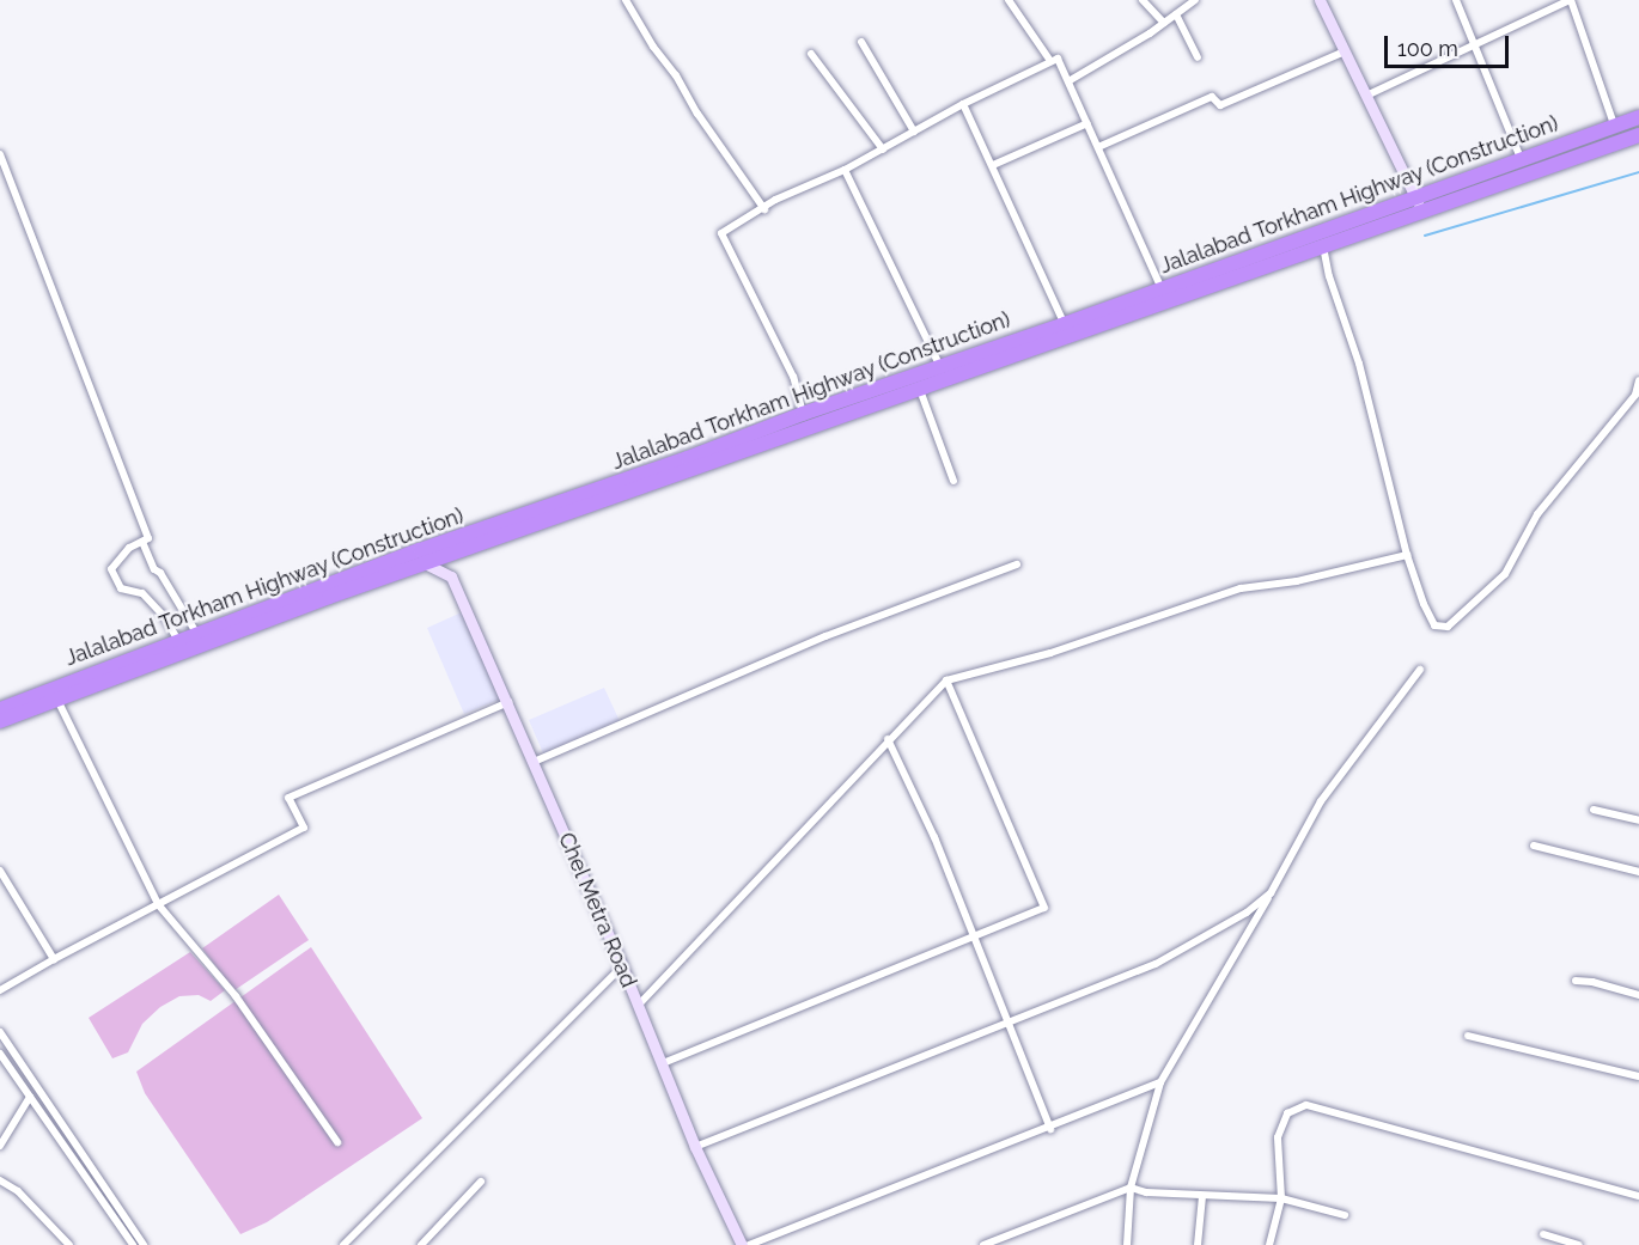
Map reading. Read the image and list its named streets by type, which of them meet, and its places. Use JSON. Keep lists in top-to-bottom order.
{
  "streets": {
    "highway": ["Jalalabad Torkham Highway (Construction)"],
    "street": ["Chel Metra Road"]
  },
  "scale_bar": "100 m"
}
